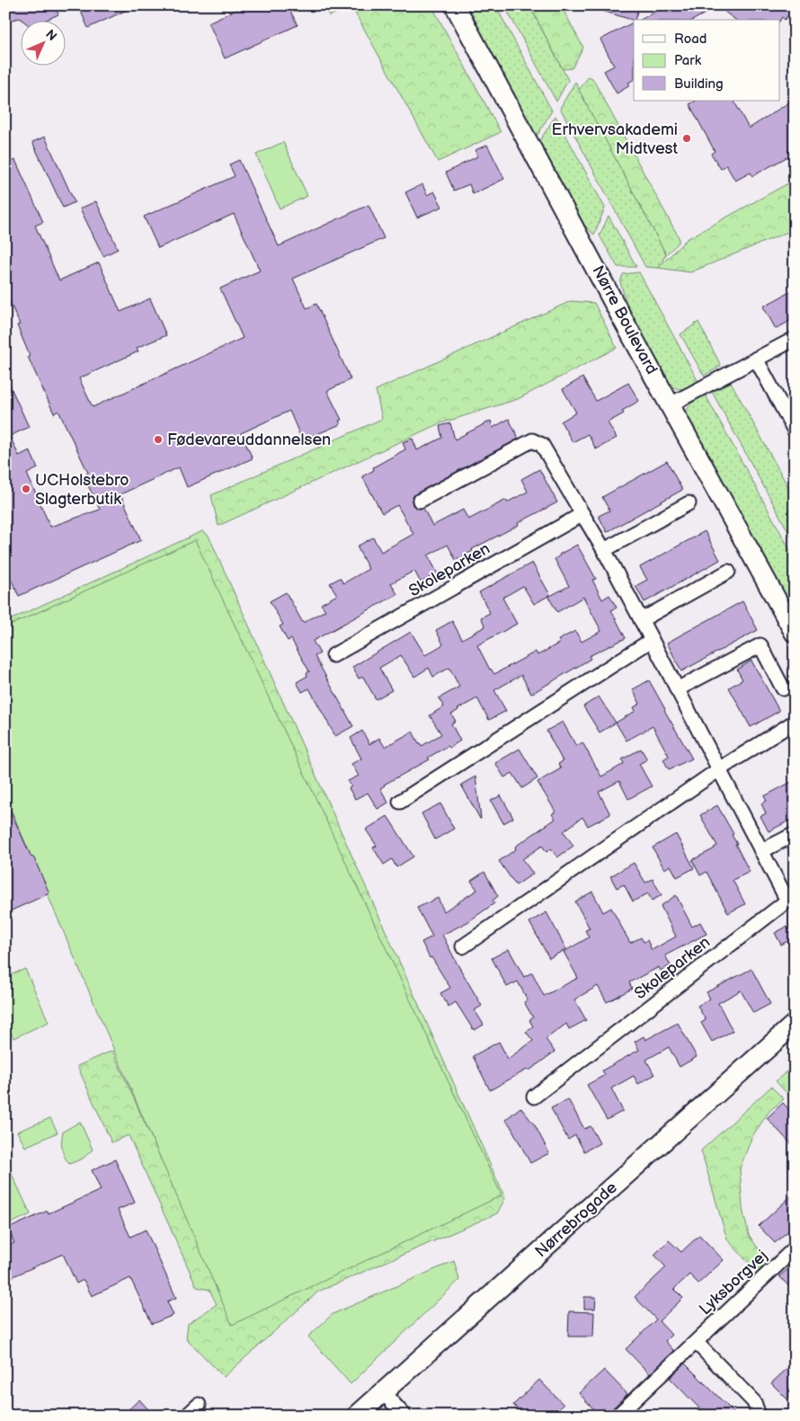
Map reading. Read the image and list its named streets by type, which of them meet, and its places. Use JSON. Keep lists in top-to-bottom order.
{
  "streets": {
    "street": [
      "Nørre Boulevard",
      "Skoleparken",
      "Nørrebrogade",
      "Lyksborgvej"
    ]
  },
  "places": ["Erhvervsakademi Midtvest", "Fødevareuddannelsen", "UCHolstebro Slagterbutik"],
  "legend": ["Road", "Park", "Building"],
  "north": "top right"
}
